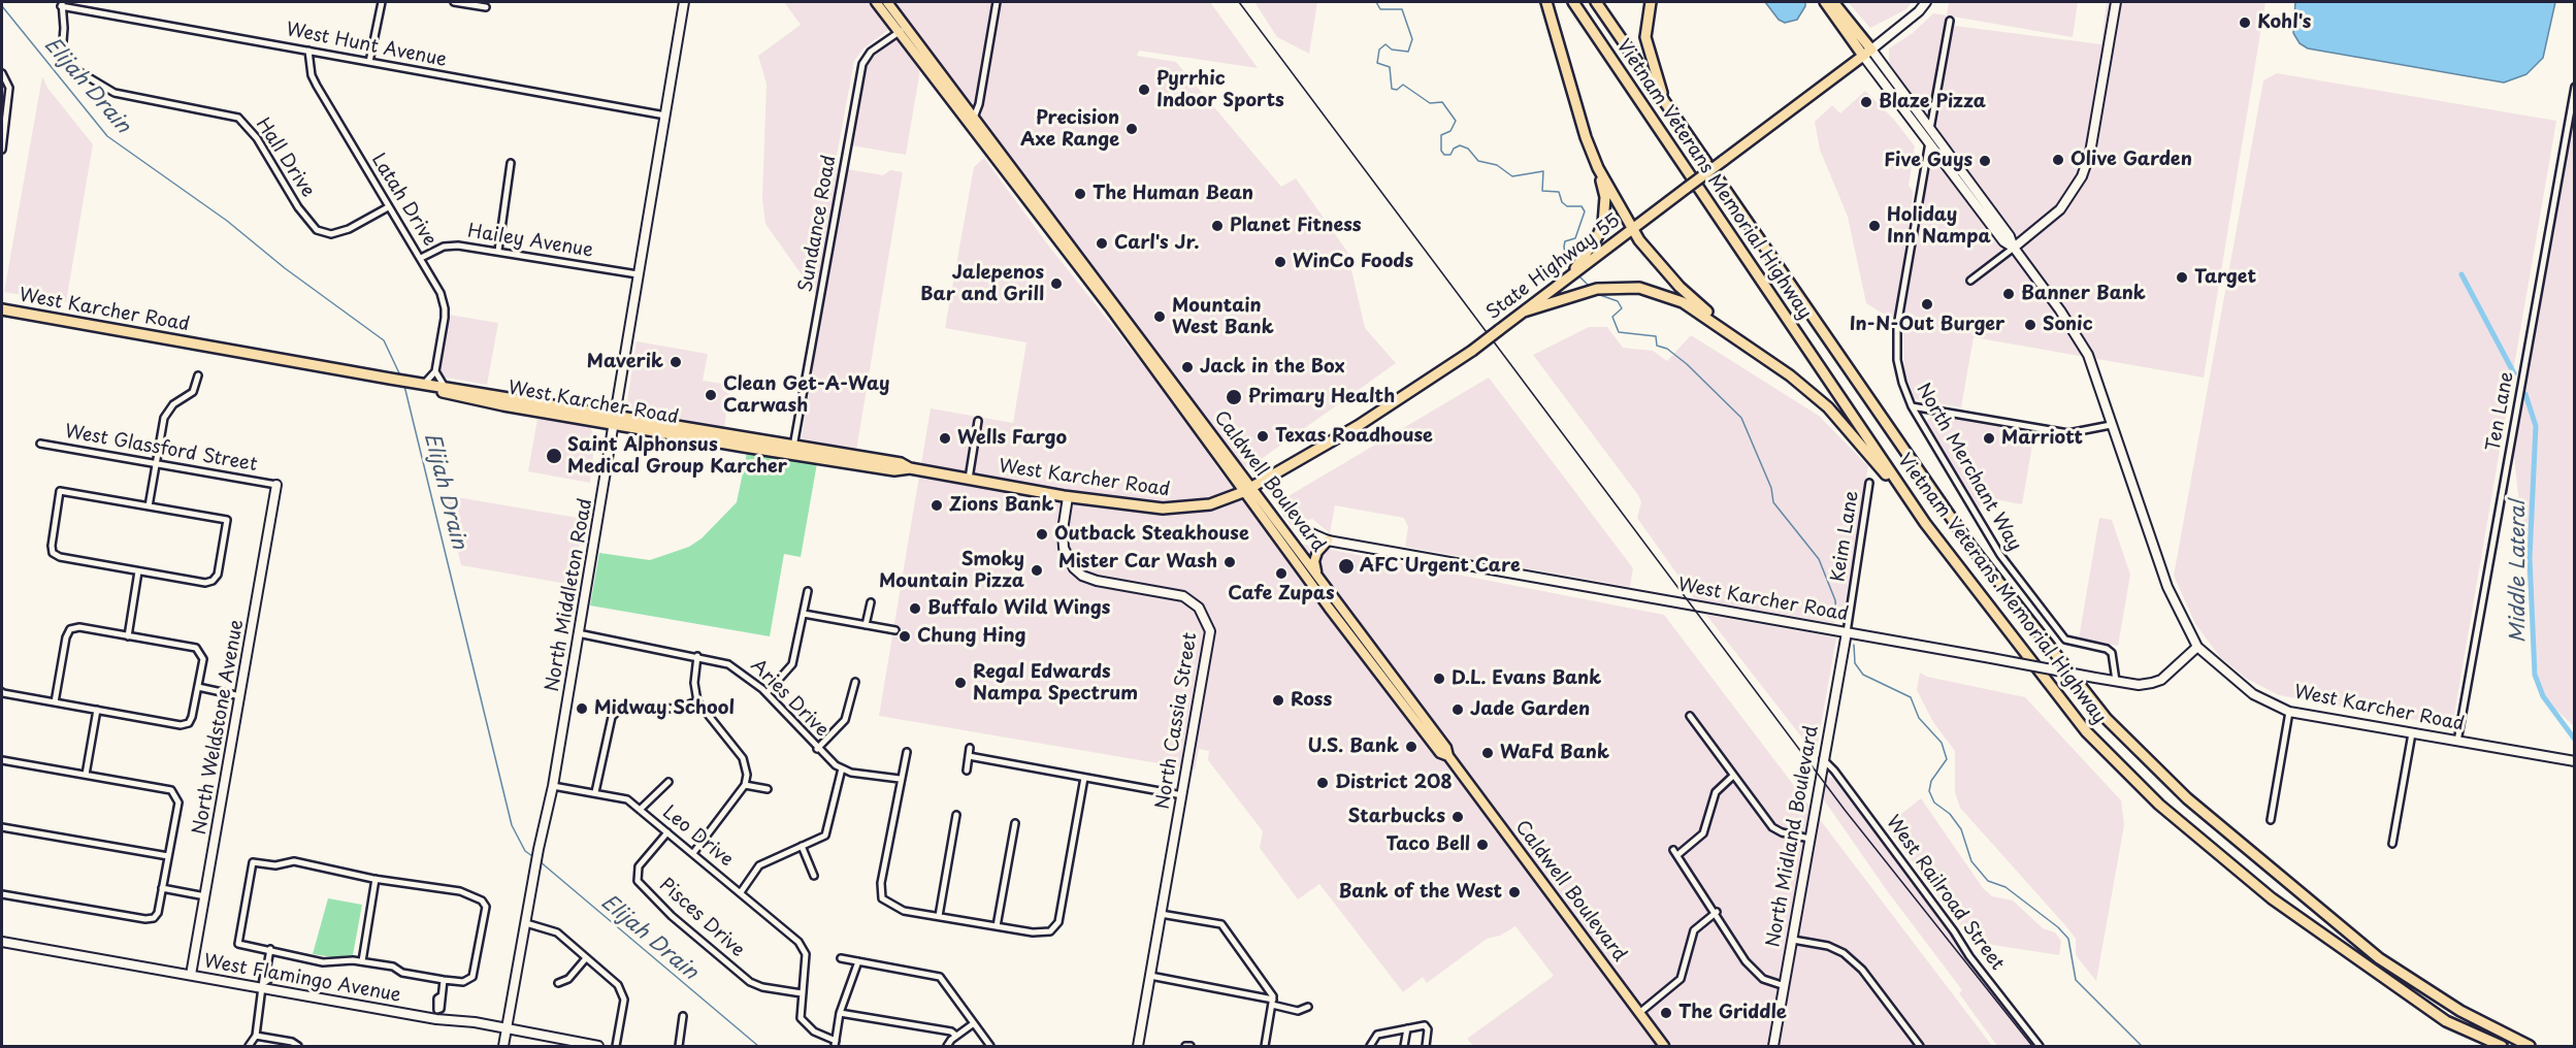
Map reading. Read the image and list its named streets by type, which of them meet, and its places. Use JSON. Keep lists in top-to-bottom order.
{
  "streets": {
    "highway": ["Vietnam Veterans Memorial Highway", "State Highway 55", "West Karcher Road"],
    "main road": ["Caldwell Boulevard"],
    "street": [
      "West Hunt Avenue",
      "Hall Drive",
      "Latah Drive",
      "Sundance Road",
      "Hailey Avenue",
      "Ten Lane",
      "West Glassford Street",
      "North Merchant Way",
      "Keim Lane",
      "North Middleton Road",
      "Aries Drive",
      "North Cassia Street",
      "North Weldstone Avenue",
      "Leo Drive",
      "North Midland Boulevard",
      "West Railroad Street",
      "Pisces Drive",
      "West Flamingo Avenue"
    ]
  },
  "crossings": [
    ["West Hunt Avenue", "Hall Drive"],
    ["West Hunt Avenue", "Latah Drive"],
    ["West Hunt Avenue", "North Middleton Road"],
    ["Hall Drive", "Latah Drive"],
    ["Latah Drive", "Hailey Avenue"],
    ["Sundance Road", "West Karcher Road"],
    ["Sundance Road", "Caldwell Boulevard"],
    ["Hailey Avenue", "North Middleton Road"],
    ["State Highway 55", "West Karcher Road"],
    ["State Highway 55", "Caldwell Boulevard"],
    ["West Karcher Road", "Ten Lane"],
    ["West Karcher Road", "North Merchant Way"],
    ["West Karcher Road", "Caldwell Boulevard"],
    ["West Karcher Road", "Keim Lane"],
    ["West Karcher Road", "North Middleton Road"],
    ["West Karcher Road", "North Cassia Street"],
    ["West Karcher Road", "North Midland Boulevard"],
    ["West Glassford Street", "North Weldstone Avenue"],
    ["Keim Lane", "North Midland Boulevard"],
    ["North Middleton Road", "Aries Drive"],
    ["North Middleton Road", "Leo Drive"],
    ["North Middleton Road", "West Flamingo Avenue"],
    ["North Weldstone Avenue", "West Flamingo Avenue"],
    ["Leo Drive", "Pisces Drive"],
    ["North Midland Boulevard", "West Railroad Street"]
  ],
  "water": ["Elijah Drain", "Middle Lateral"],
  "places": [
    "Kohl's",
    "Pyrrhic Indoor Sports",
    "Blaze Pizza",
    "Precision Axe Range",
    "Olive Garden",
    "Five Guys",
    "The Human Bean",
    "Planet Fitness",
    "Holiday Inn Nampa",
    "Carl's Jr.",
    "WinCo Foods",
    "Target",
    "Jalepenos Bar and Grill",
    "Banner Bank",
    "In-N-Out Burger",
    "Mountain West Bank",
    "Sonic",
    "Maverik",
    "Jack in the Box",
    "Clean Get-A-Way Carwash",
    "Primary Health",
    "Texas Roadhouse",
    "Wells Fargo",
    "Marriott",
    "Saint Alphonsus Medical Group Karcher",
    "Zions Bank",
    "Outback Steakhouse",
    "Mister Car Wash",
    "AFC Urgent Care",
    "Smoky Mountain Pizza",
    "Cafe Zupas",
    "Buffalo Wild Wings",
    "Chung Hing",
    "D.L. Evans Bank",
    "Regal Edwards Nampa Spectrum",
    "Ross",
    "Midway School",
    "Jade Garden",
    "U.S. Bank",
    "WaFd Bank",
    "District 208",
    "Starbucks",
    "Taco Bell",
    "Bank of the West",
    "The Griddle"
  ]
}
